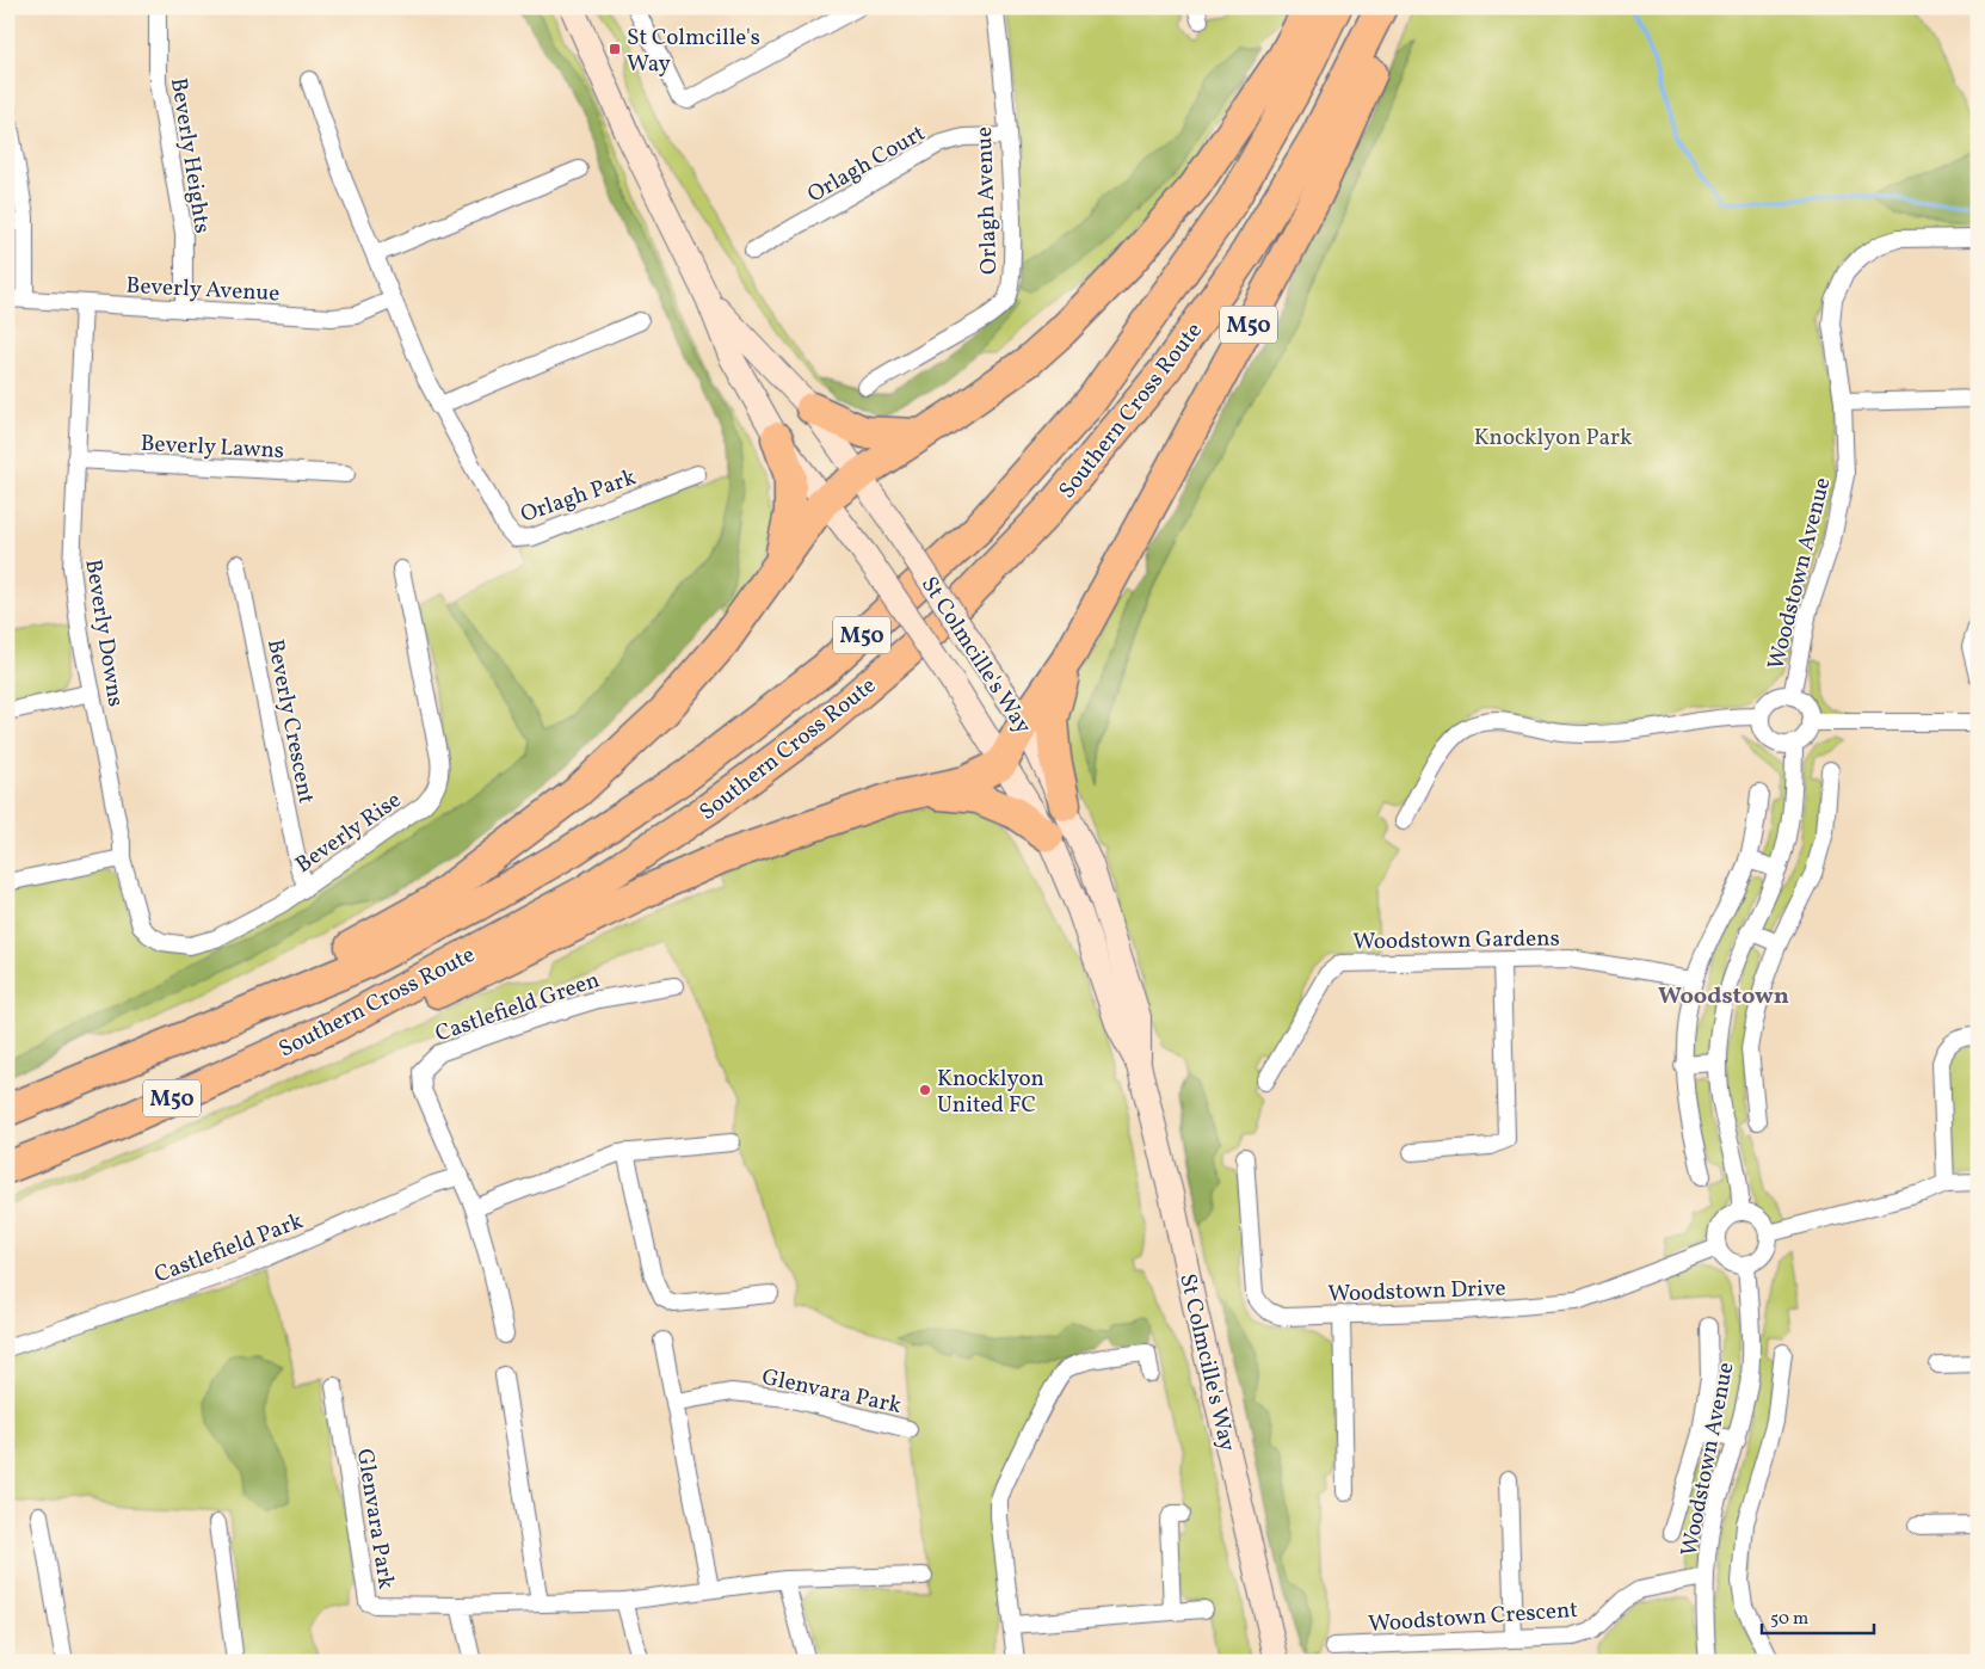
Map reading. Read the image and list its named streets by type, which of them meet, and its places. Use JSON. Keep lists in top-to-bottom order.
{
  "streets": {
    "highway": ["M50", "Southern Cross Route"],
    "main road": ["St Colmcille's Way"],
    "street": [
      "Beverly Heights",
      "Orlagh Court",
      "Orlagh Avenue",
      "Beverly Avenue",
      "Beverly Lawns",
      "Orlagh Park",
      "Woodstown Avenue",
      "Beverly Downs",
      "Beverly Crescent",
      "Beverly Rise",
      "Woodstown Gardens",
      "Castlefield Green",
      "Castlefield Park",
      "Woodstown Drive",
      "Glenvara Park",
      "Woodstown Crescent"
    ]
  },
  "crossings": [
    ["Beverly Heights", "Beverly Avenue"],
    ["Orlagh Court", "Orlagh Avenue"],
    ["Beverly Avenue", "Orlagh Park"],
    ["Beverly Avenue", "Beverly Downs"],
    ["M50", "Southern Cross Route"],
    ["M50", "St Colmcille's Way"],
    ["Beverly Lawns", "Beverly Downs"],
    ["Woodstown Avenue", "Woodstown Drive"],
    ["Woodstown Avenue", "Woodstown Crescent"],
    ["Beverly Downs", "Beverly Rise"],
    ["Beverly Crescent", "Beverly Rise"],
    ["Castlefield Green", "Castlefield Park"]
  ],
  "districts": ["Woodstown"],
  "parks": ["Knocklyon Park"],
  "places": {
    "transit": ["St Colmcille's Way"],
    "other": ["Knocklyon United FC"]
  },
  "scale_bar": "50 m"
}
